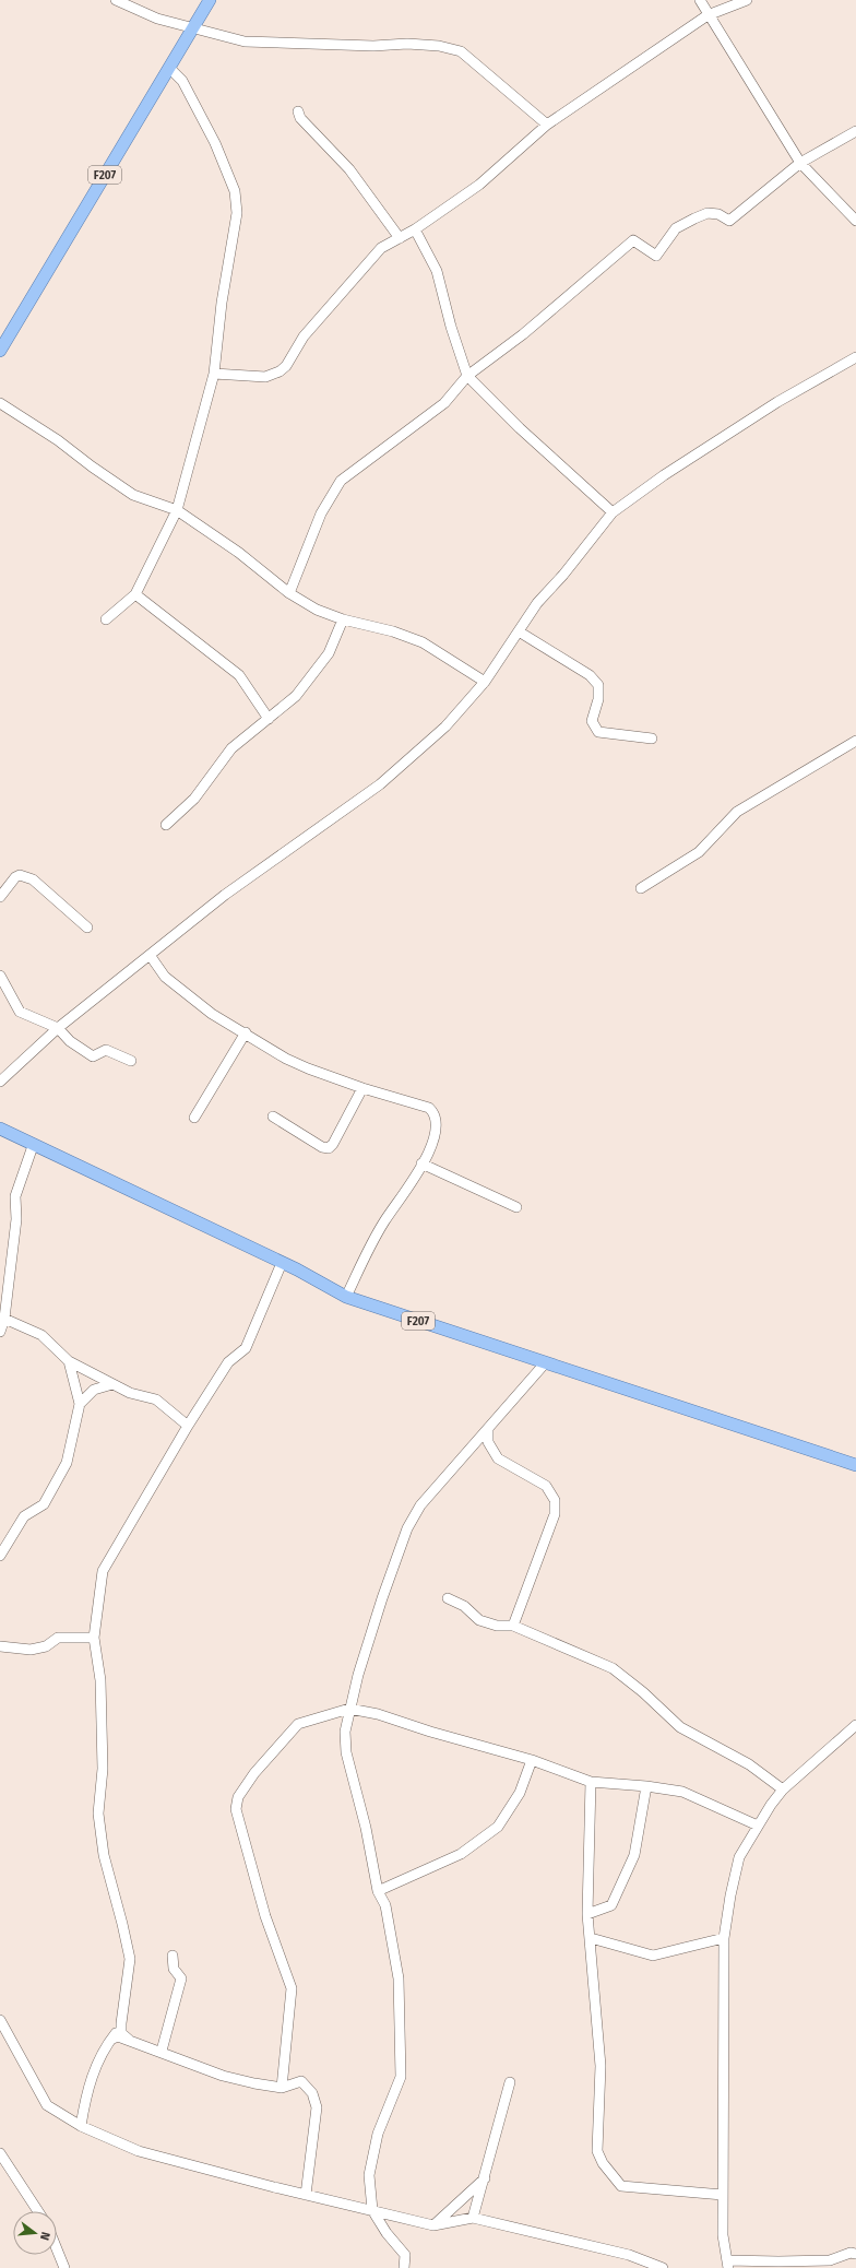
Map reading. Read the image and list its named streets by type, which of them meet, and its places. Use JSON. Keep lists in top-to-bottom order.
{
  "streets": {
    "main road": ["F207"]
  },
  "north": "right"
}
